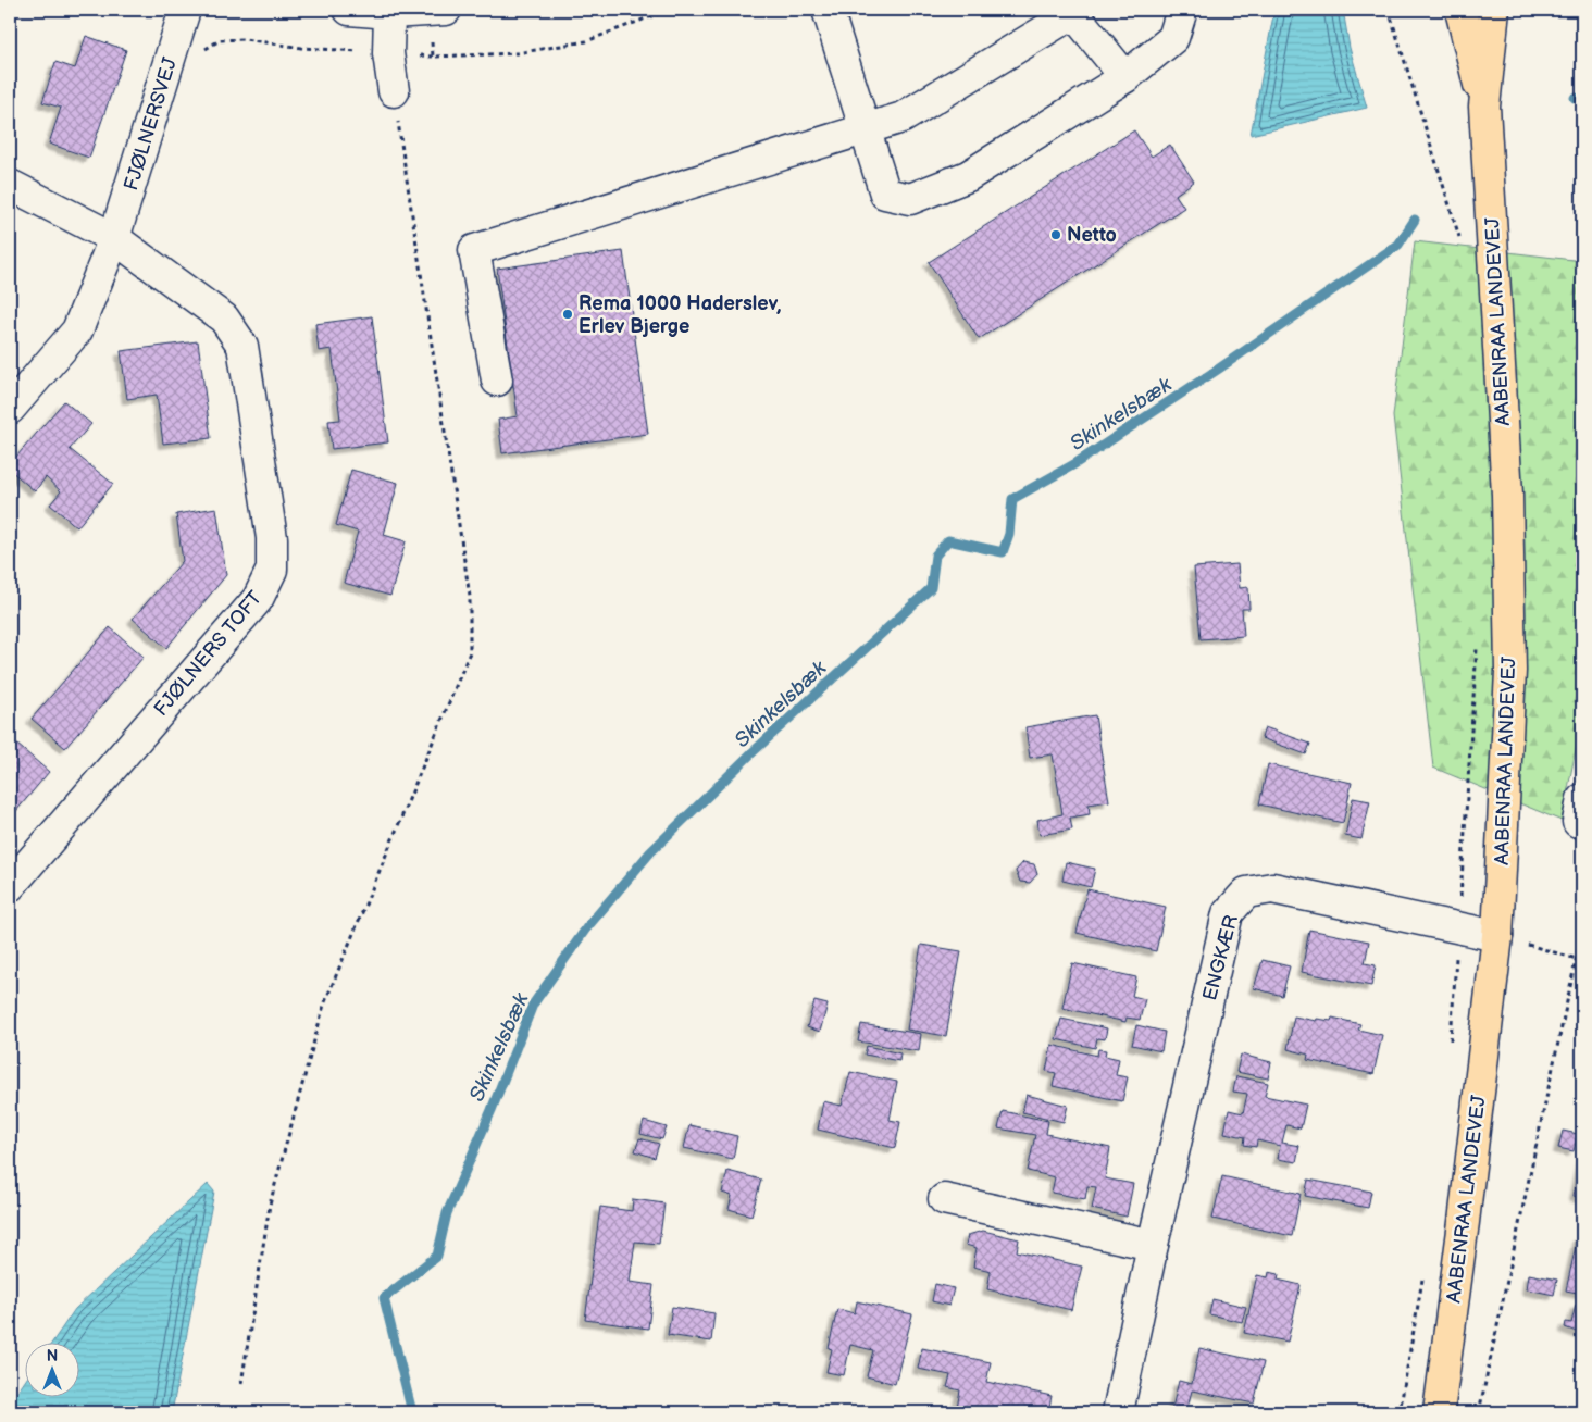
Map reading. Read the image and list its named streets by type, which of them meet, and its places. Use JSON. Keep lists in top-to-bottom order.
{
  "streets": {
    "main road": ["AABENRAA LANDEVEJ"],
    "street": ["FJØLNERSVEJ", "FJØLNERS TOFT", "ENGKÆR"]
  },
  "crossings": [
    ["FJØLNERSVEJ", "FJØLNERS TOFT"],
    ["AABENRAA LANDEVEJ", "ENGKÆR"]
  ],
  "water": ["Skinkelsbæk"],
  "places": ["Netto", "Rema 1000 Haderslev, Erlev Bjerge"],
  "north": "top"
}
